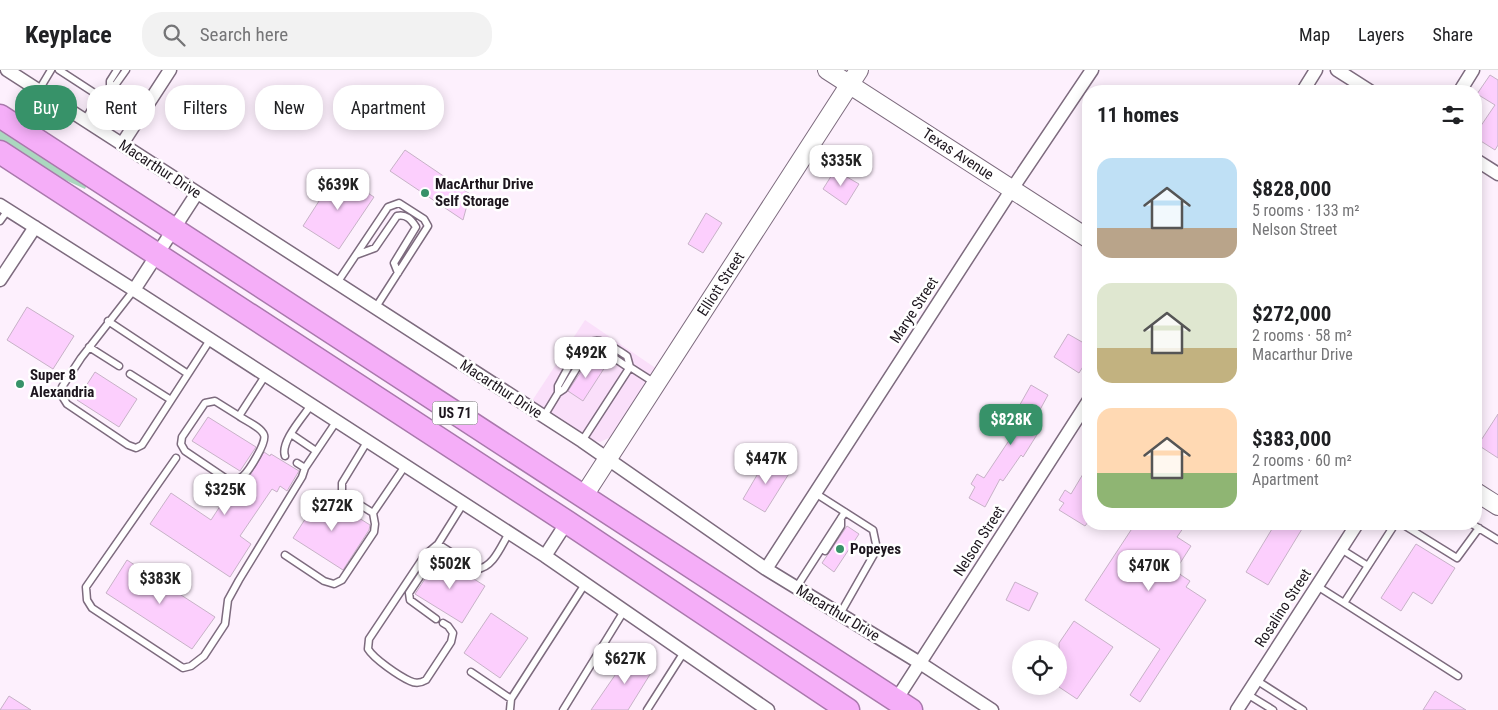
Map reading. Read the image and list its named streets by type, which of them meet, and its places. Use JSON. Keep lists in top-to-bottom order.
{
  "streets": {
    "highway": ["US 71"],
    "street": [
      "Texas Avenue",
      "Macarthur Drive",
      "Elliott Street",
      "Marye Street",
      "Nelson Street",
      "Rosalino Street"
    ]
  },
  "crossings": [
    ["Texas Avenue", "Elliott Street"],
    ["Texas Avenue", "Marye Street"],
    ["Macarthur Drive", "Elliott Street"],
    ["Macarthur Drive", "Marye Street"],
    ["Macarthur Drive", "Nelson Street"],
    ["Elliott Street", "US 71"],
    ["US 71", "Nelson Street"]
  ],
  "places": ["MacArthur Drive Self Storage", "Super 8 Alexandria", "Popeyes"],
  "page": {
    "header": "Keyplace",
    "search": "Search here",
    "nav": ["Map", "Layers", "Share"],
    "chip": [
      "Buy",
      "Rent",
      "Filters",
      "New",
      "Apartment"
    ],
    "heading": "11 homes",
    "price": [
      "$335K",
      "$639K",
      "$492K",
      "$828K",
      "$447K",
      "$325K",
      "$272K",
      "$502K",
      "$470K",
      "$383K",
      "$627K"
    ],
    "list": [
      {
        "name": "$828,000",
        "note": "5 rooms · 133 m² · Nelson Street"
      },
      {
        "name": "$272,000",
        "note": "2 rooms · 58 m² · Macarthur Drive"
      },
      {
        "name": "$383,000",
        "note": "2 rooms · 60 m² · Apartment"
      }
    ]
  }
}
